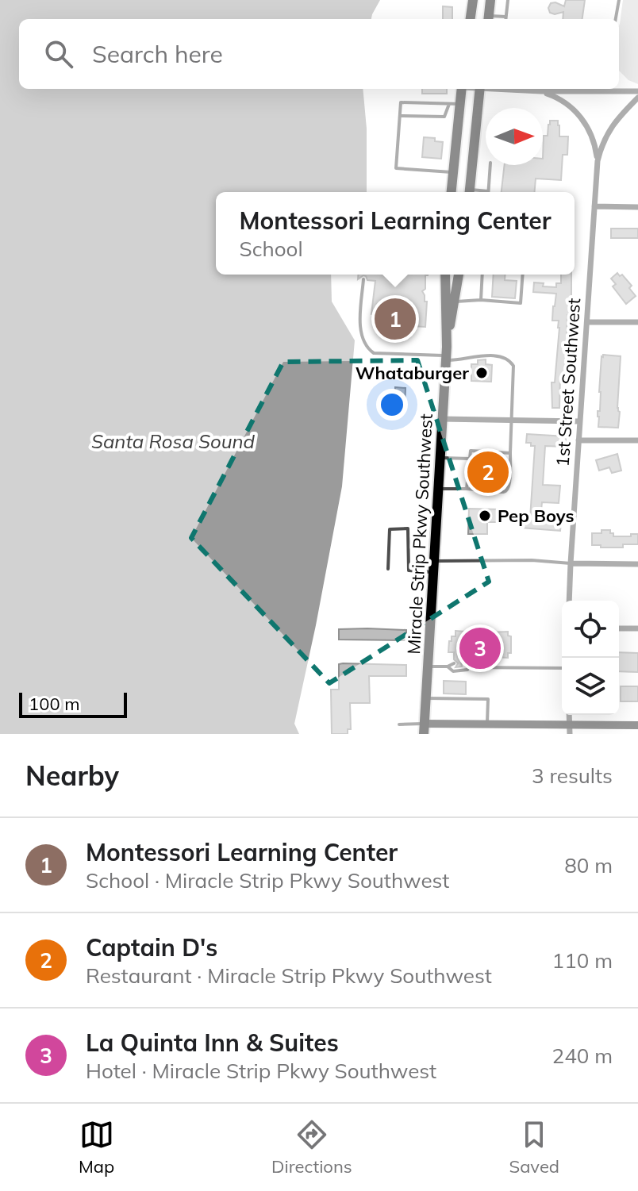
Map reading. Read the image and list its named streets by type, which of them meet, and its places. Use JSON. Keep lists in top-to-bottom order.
{
  "streets": {
    "highway": ["Miracle Strip Pkwy Southwest"],
    "street": ["1st Street Southwest"]
  },
  "water": ["Santa Rosa Sound"],
  "places": ["Whataburger", "Pep Boys"],
  "scale_bar": "100 m",
  "north": "right",
  "page": {
    "search": "Search here",
    "popup": ["Montessori Learning Center", "School"],
    "pins": ["1", "2", "3"],
    "scale": "100 m",
    "heading": ["Nearby", "3 results"],
    "list": [
      {
        "mark": "1",
        "name": "Montessori Learning Center",
        "note": "School · Miracle Strip Pkwy Southwest",
        "value": "80 m"
      },
      {
        "mark": "2",
        "name": "Captain D's",
        "note": "Restaurant · Miracle Strip Pkwy Southwest",
        "value": "110 m"
      },
      {
        "mark": "3",
        "name": "La Quinta Inn & Suites",
        "note": "Hotel · Miracle Strip Pkwy Southwest",
        "value": "240 m"
      }
    ],
    "nav": ["Map", "Directions", "Saved"]
  }
}
